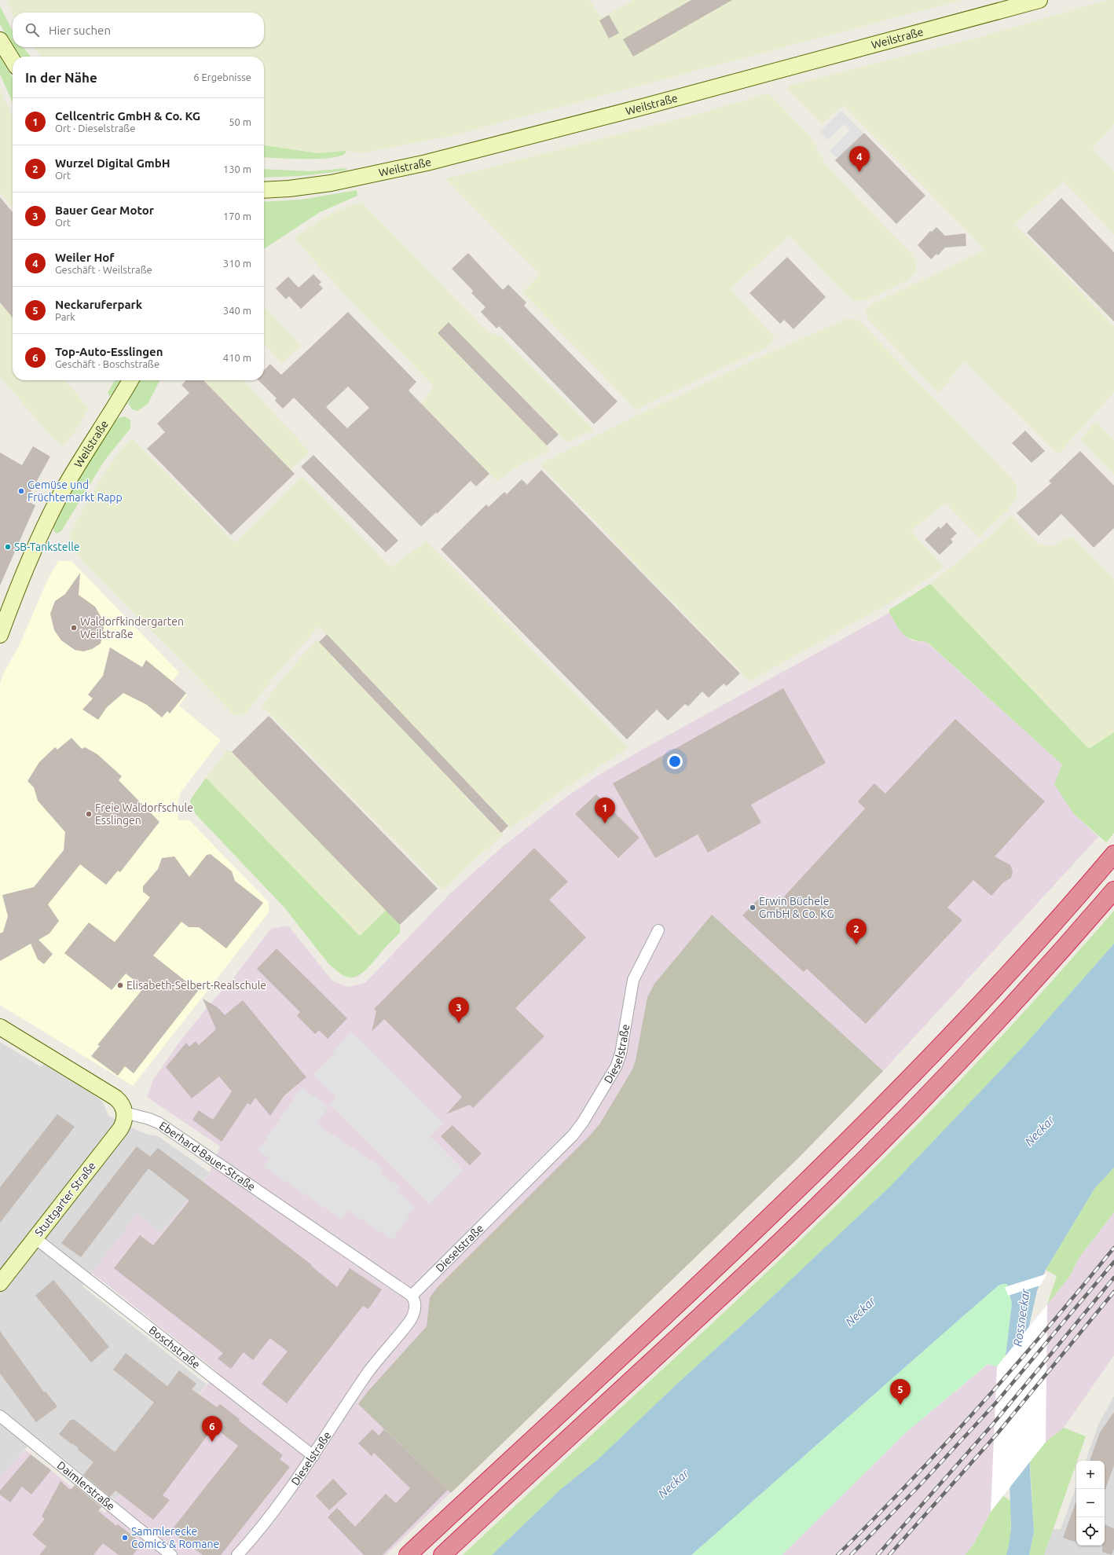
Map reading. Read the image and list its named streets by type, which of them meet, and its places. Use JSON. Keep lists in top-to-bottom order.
{
  "streets": {
    "main road": ["Weilstraße", "Stuttgarter Straße"],
    "street": [
      "Dieselstraße",
      "Eberhard-Bauer-Straße",
      "Boschstraße",
      "Daimlerstraße"
    ]
  },
  "crossings": [
    ["Dieselstraße", "Eberhard-Bauer-Straße"],
    ["Dieselstraße", "Boschstraße"],
    ["Eberhard-Bauer-Straße", "Stuttgarter Straße"],
    ["Stuttgarter Straße", "Boschstraße"]
  ],
  "water": ["Neckar", "Rossneckar"],
  "places": [
    "Gemüse und Früchtemarkt Rapp",
    "SB-Tankstelle",
    "Waldorfkindergarten Weilstraße",
    "Freie Waldorfschule Esslingen",
    "Erwin Büchele GmbH & Co. KG",
    "Elisabeth-Selbert-Realschule",
    "Sammlerecke Comics & Romane"
  ],
  "page": {
    "search": "Hier suchen",
    "heading": ["In der Nähe", "6 Ergebnisse"],
    "list": [
      {
        "mark": "1",
        "name": "Cellcentric GmbH & Co. KG",
        "note": "Ort · Dieselstraße",
        "value": "50 m"
      },
      {
        "mark": "2",
        "name": "Wurzel Digital GmbH",
        "note": "Ort",
        "value": "130 m"
      },
      {
        "mark": "3",
        "name": "Bauer Gear Motor",
        "note": "Ort",
        "value": "170 m"
      },
      {
        "mark": "4",
        "name": "Weiler Hof",
        "note": "Geschäft · Weilstraße",
        "value": "310 m"
      },
      {
        "mark": "5",
        "name": "Neckaruferpark",
        "note": "Park",
        "value": "340 m"
      },
      {
        "mark": "6",
        "name": "Top-Auto-Esslingen",
        "note": "Geschäft · Boschstraße",
        "value": "410 m"
      }
    ],
    "pins": [
      "4",
      "1",
      "2",
      "3",
      "5",
      "6"
    ],
    "map_buttons": ["+", "−"]
  }
}
